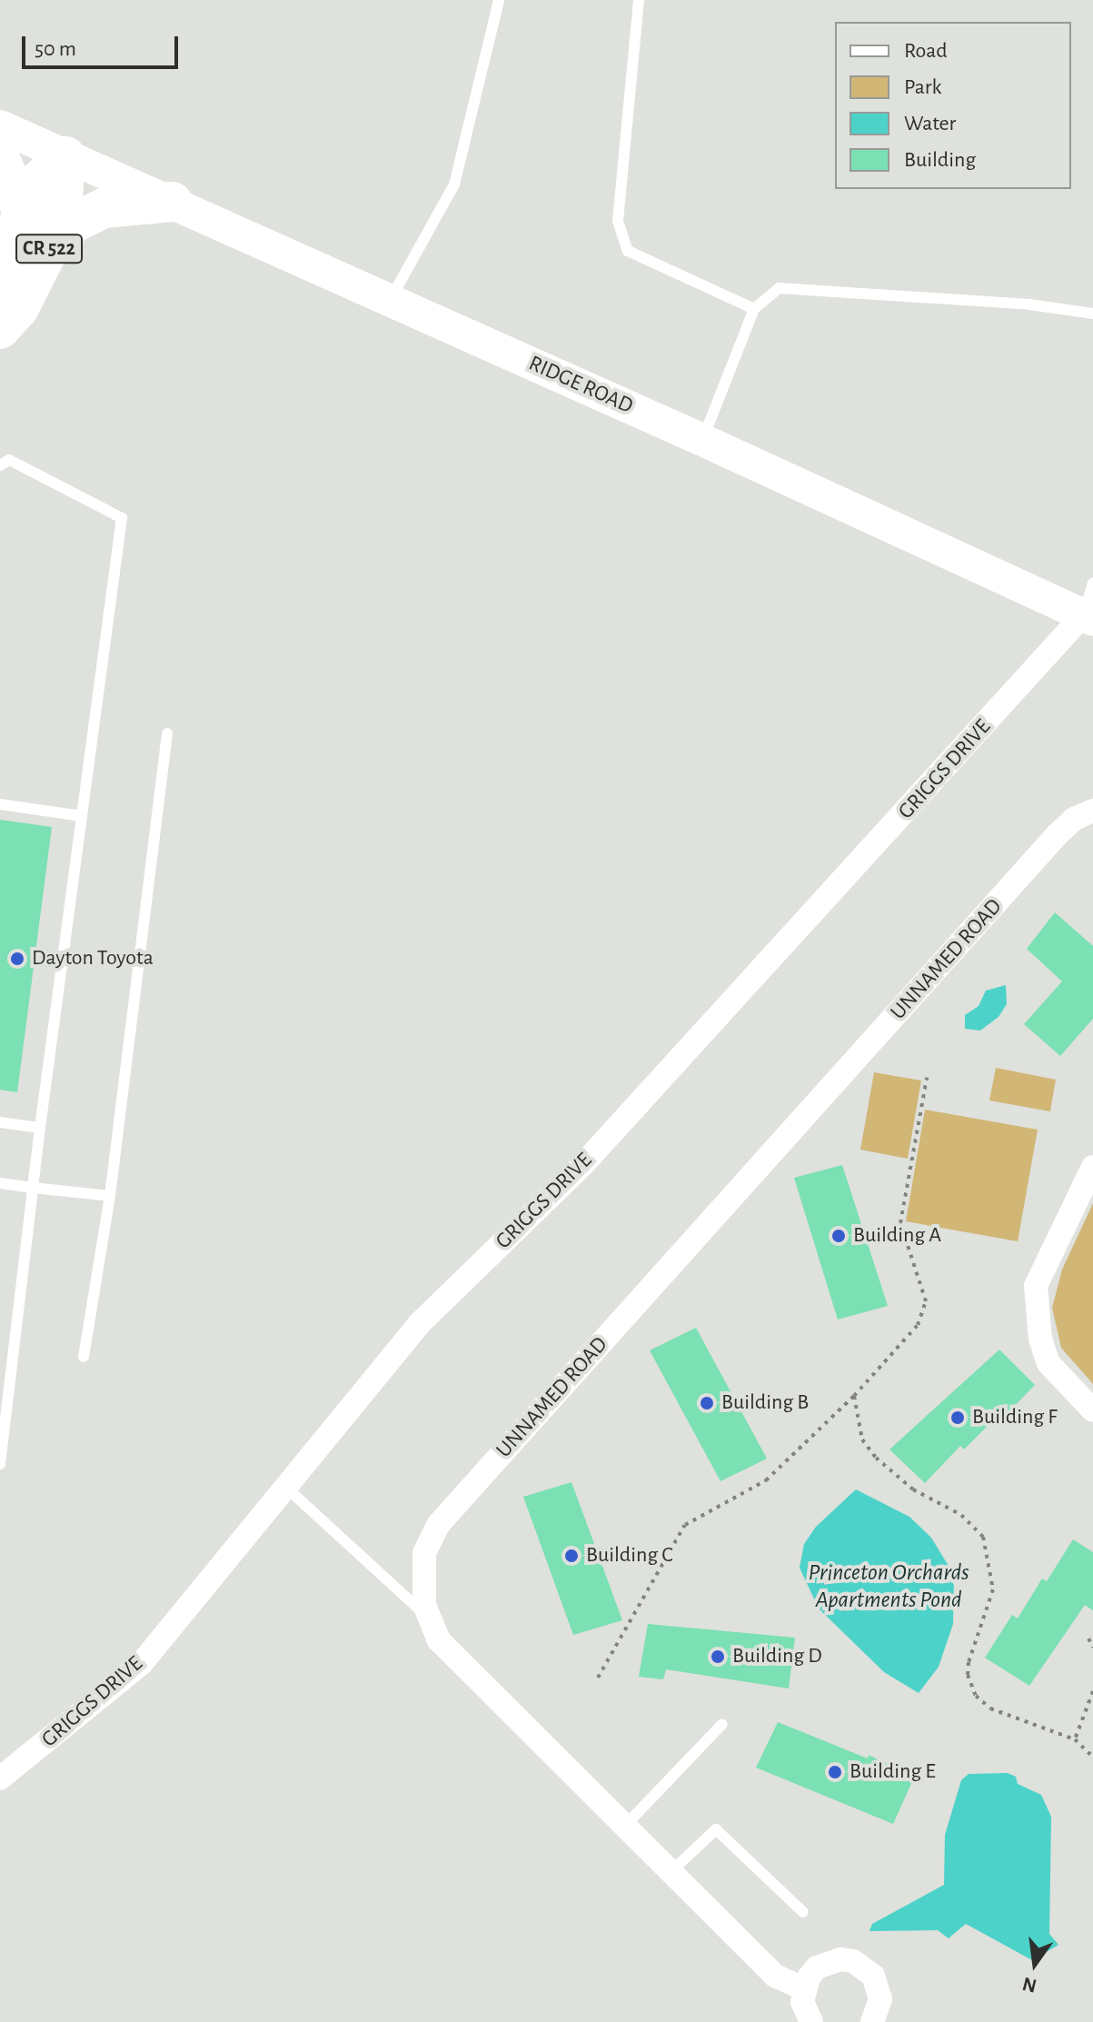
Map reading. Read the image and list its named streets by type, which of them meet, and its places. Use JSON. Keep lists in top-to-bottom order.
{
  "streets": {
    "highway": ["CR 522"],
    "street": ["RIDGE ROAD", "GRIGGS DRIVE", "UNNAMED ROAD"]
  },
  "crossings": [
    ["CR 522", "RIDGE ROAD"],
    ["RIDGE ROAD", "GRIGGS DRIVE"]
  ],
  "water": ["Princeton Orchards Apartments Pond"],
  "places": [
    "Dayton Toyota",
    "Building A",
    "Building B",
    "Building F",
    "Building C",
    "Building D",
    "Building E"
  ],
  "legend": [
    "Road",
    "Park",
    "Water",
    "Building"
  ],
  "scale_bar": "50 m",
  "north": "bottom"
}
